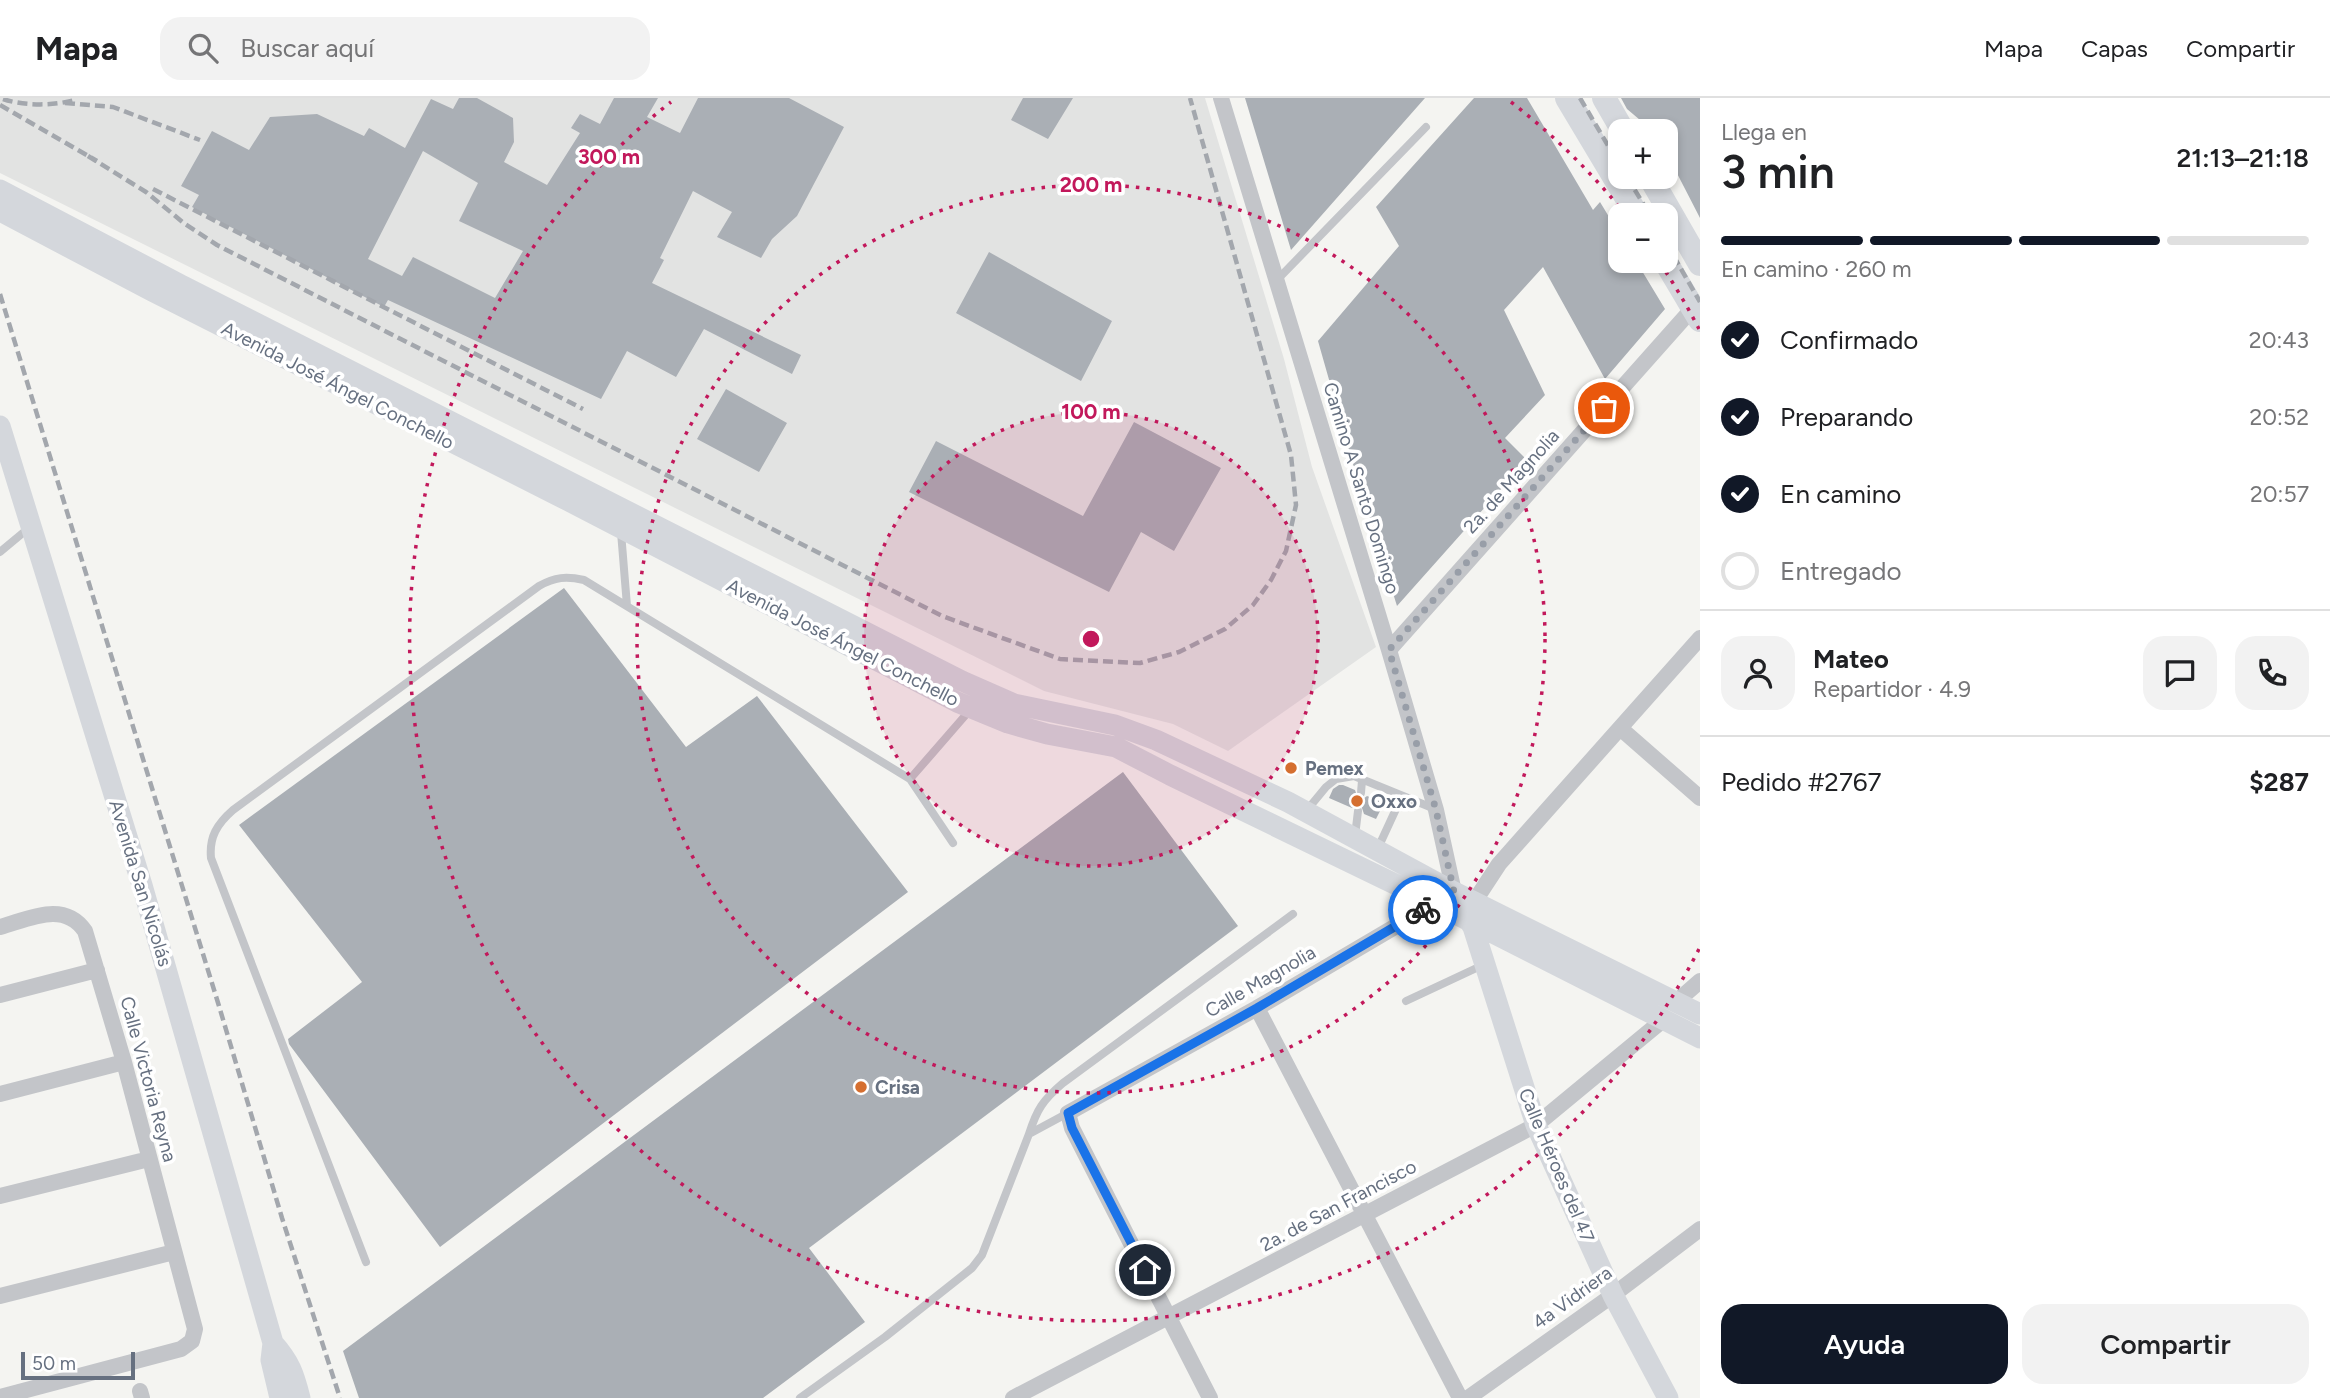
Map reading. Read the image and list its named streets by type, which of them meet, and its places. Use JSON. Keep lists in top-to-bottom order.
{
  "streets": {
    "main road": ["Avenida José Ángel Conchello", "Avenida San Nicolás", "Calle Héroes del 47"],
    "street": [
      "2a. de Magnolia",
      "Camino A Santo Domingo",
      "Calle Magnolia",
      "Calle Victoria Reyna",
      "2a. de San Francisco",
      "4a Vidriera"
    ]
  },
  "crossings": [
    ["Avenida José Ángel Conchello", "Camino A Santo Domingo"],
    ["Avenida José Ángel Conchello", "Calle Magnolia"],
    ["Avenida José Ángel Conchello", "Calle Héroes del 47"],
    ["Avenida José Ángel Conchello", "2a. de San Francisco"],
    ["2a. de Magnolia", "Camino A Santo Domingo"],
    ["Camino A Santo Domingo", "Calle Magnolia"],
    ["Camino A Santo Domingo", "Calle Héroes del 47"],
    ["Calle Magnolia", "Calle Héroes del 47"],
    ["Calle Héroes del 47", "2a. de San Francisco"],
    ["Calle Héroes del 47", "4a Vidriera"]
  ],
  "places": ["Pemex", "Oxxo", "Crisa"],
  "scale_bar": "50 m",
  "page": {
    "header": "Mapa",
    "search": "Buscar aquí",
    "nav": ["Mapa", "Capas", "Compartir"],
    "heading": ["3 min", "Llega en", "21:13–21:18"],
    "panel": [
      "Mateo",
      "Repartidor · 4.9",
      "Pedido #2767",
      "$287"
    ],
    "map_buttons": ["+", "−"],
    "bar": "En camino · 260 m",
    "list": [
      ["Confirmado", "20:43"],
      ["Preparando", "20:52"],
      ["En camino", "20:57"],
      "Entregado"
    ],
    "buttons": ["Ayuda", "Compartir"],
    "scale": "50 m"
  },
  "rings": ["300 m", "200 m", "100 m"]
}
